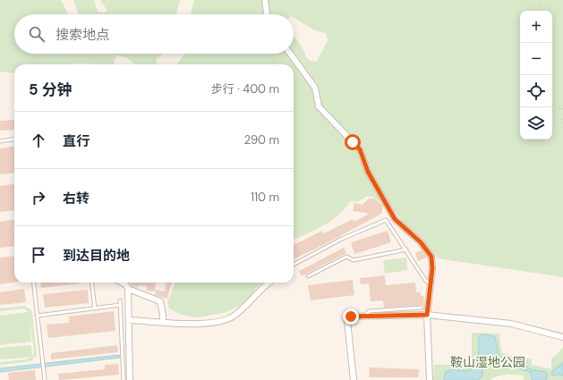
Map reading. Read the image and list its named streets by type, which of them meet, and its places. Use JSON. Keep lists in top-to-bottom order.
{
  "parks": ["鞍山湿地公园"],
  "page": {
    "map_buttons": ["+", "−"],
    "search": "搜索地点",
    "heading": ["5 分钟", "步行 · 400 m"],
    "list": [
      ["直行", "290 m"],
      ["右转", "110 m"],
      "到达目的地"
    ]
  }
}
